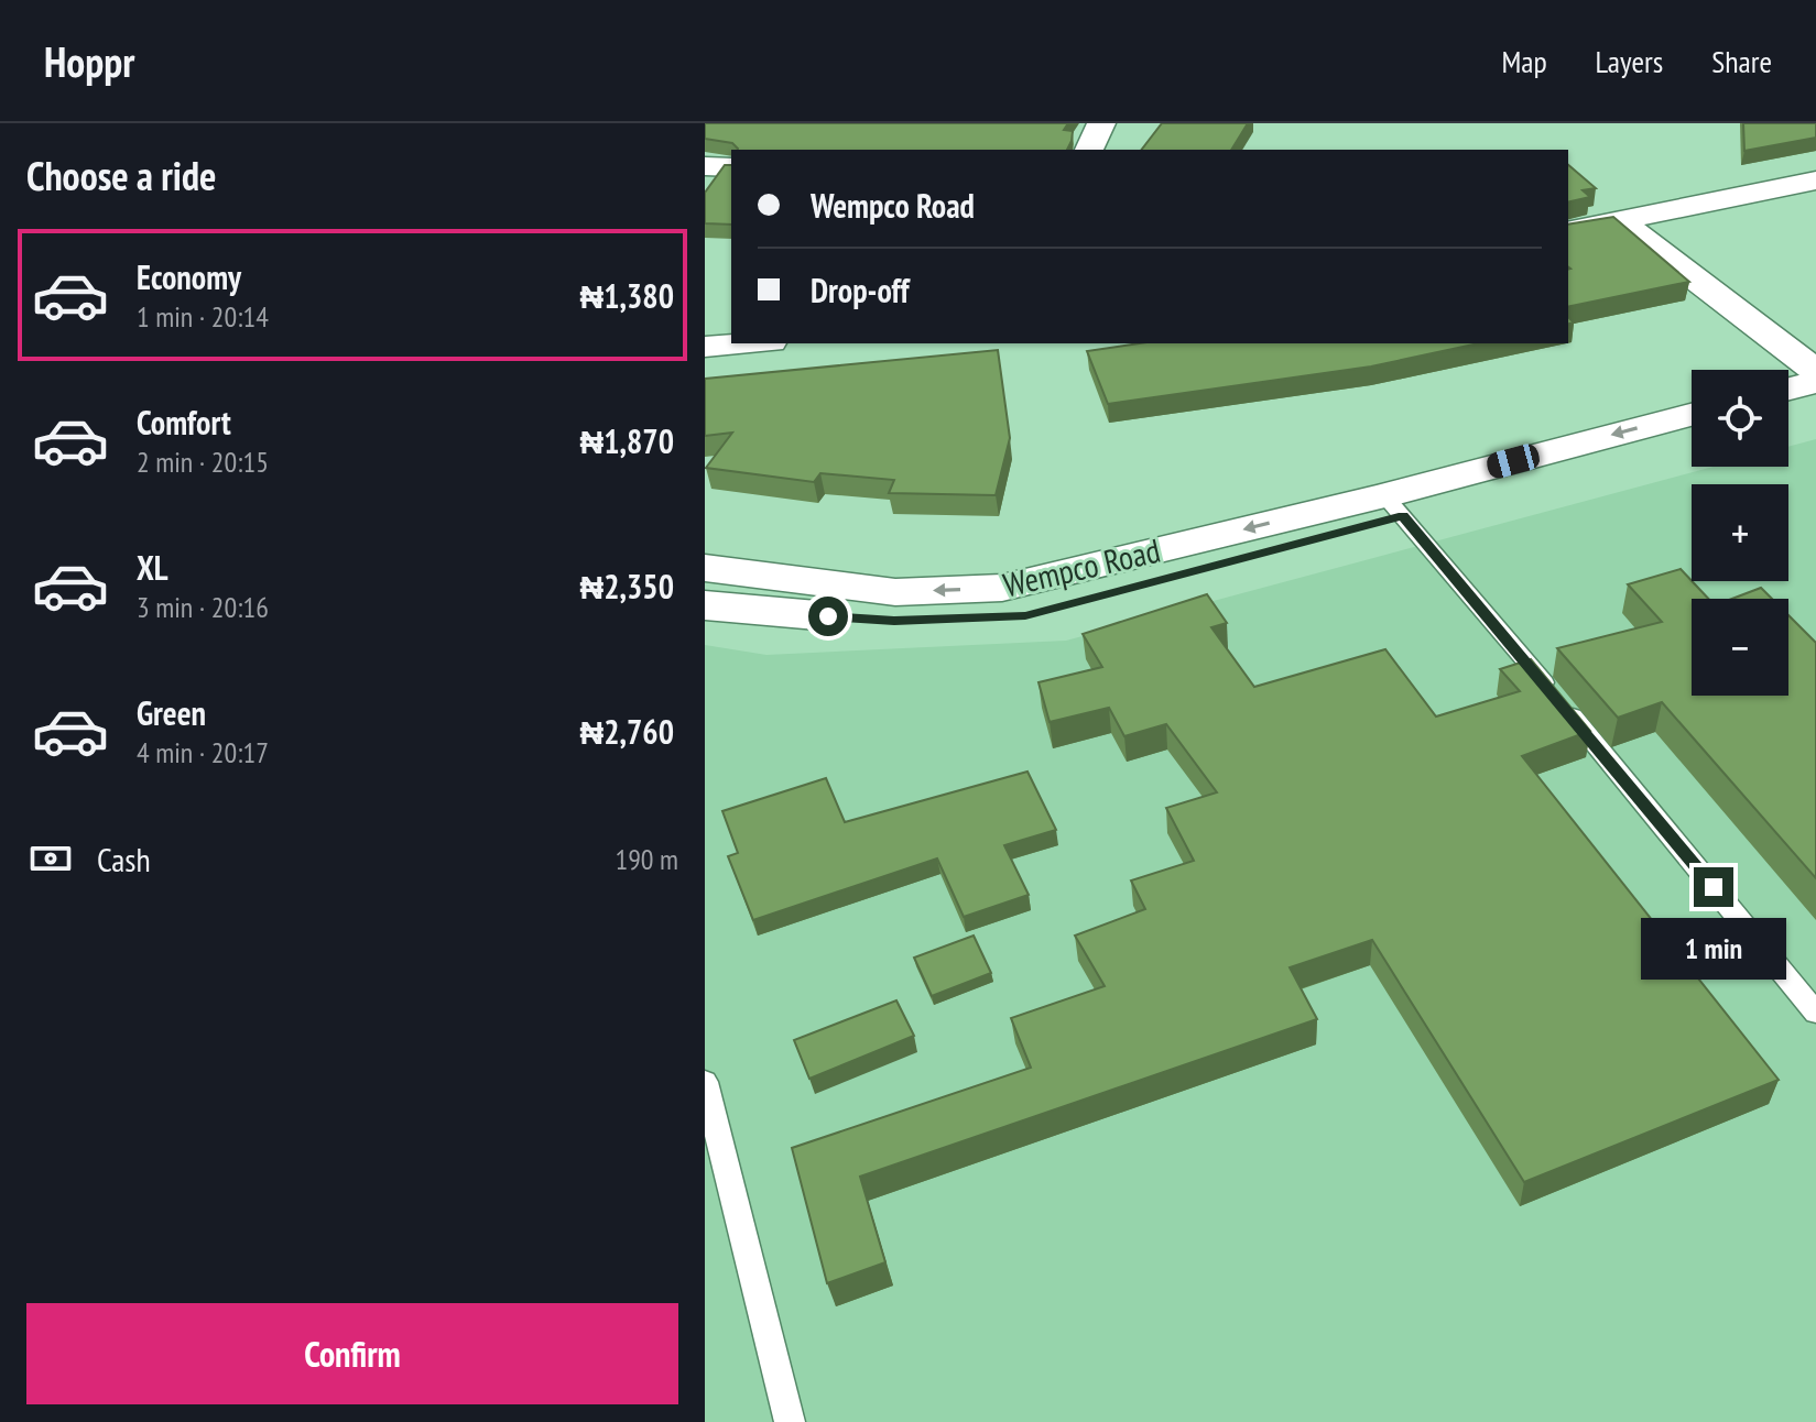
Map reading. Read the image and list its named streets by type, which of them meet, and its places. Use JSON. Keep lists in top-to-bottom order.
{
  "streets": {
    "street": ["Wempco Road"]
  },
  "page": {
    "header": "Hoppr",
    "nav": ["Map", "Layers", "Share"],
    "heading": "Choose a ride",
    "banner": ["Wempco Road", "Drop-off"],
    "list": [
      {
        "name": "Economy",
        "note": "1 min · 20:14",
        "value": "₦1,380"
      },
      {
        "name": "Comfort",
        "note": "2 min · 20:15",
        "value": "₦1,870"
      },
      {
        "name": "XL",
        "note": "3 min · 20:16",
        "value": "₦2,350"
      },
      {
        "name": "Green",
        "note": "4 min · 20:17",
        "value": "₦2,760"
      }
    ],
    "map_buttons": ["+", "−"],
    "pay": ["Cash", "190 m"],
    "bubble": "1 min",
    "buttons": "Confirm"
  }
}
